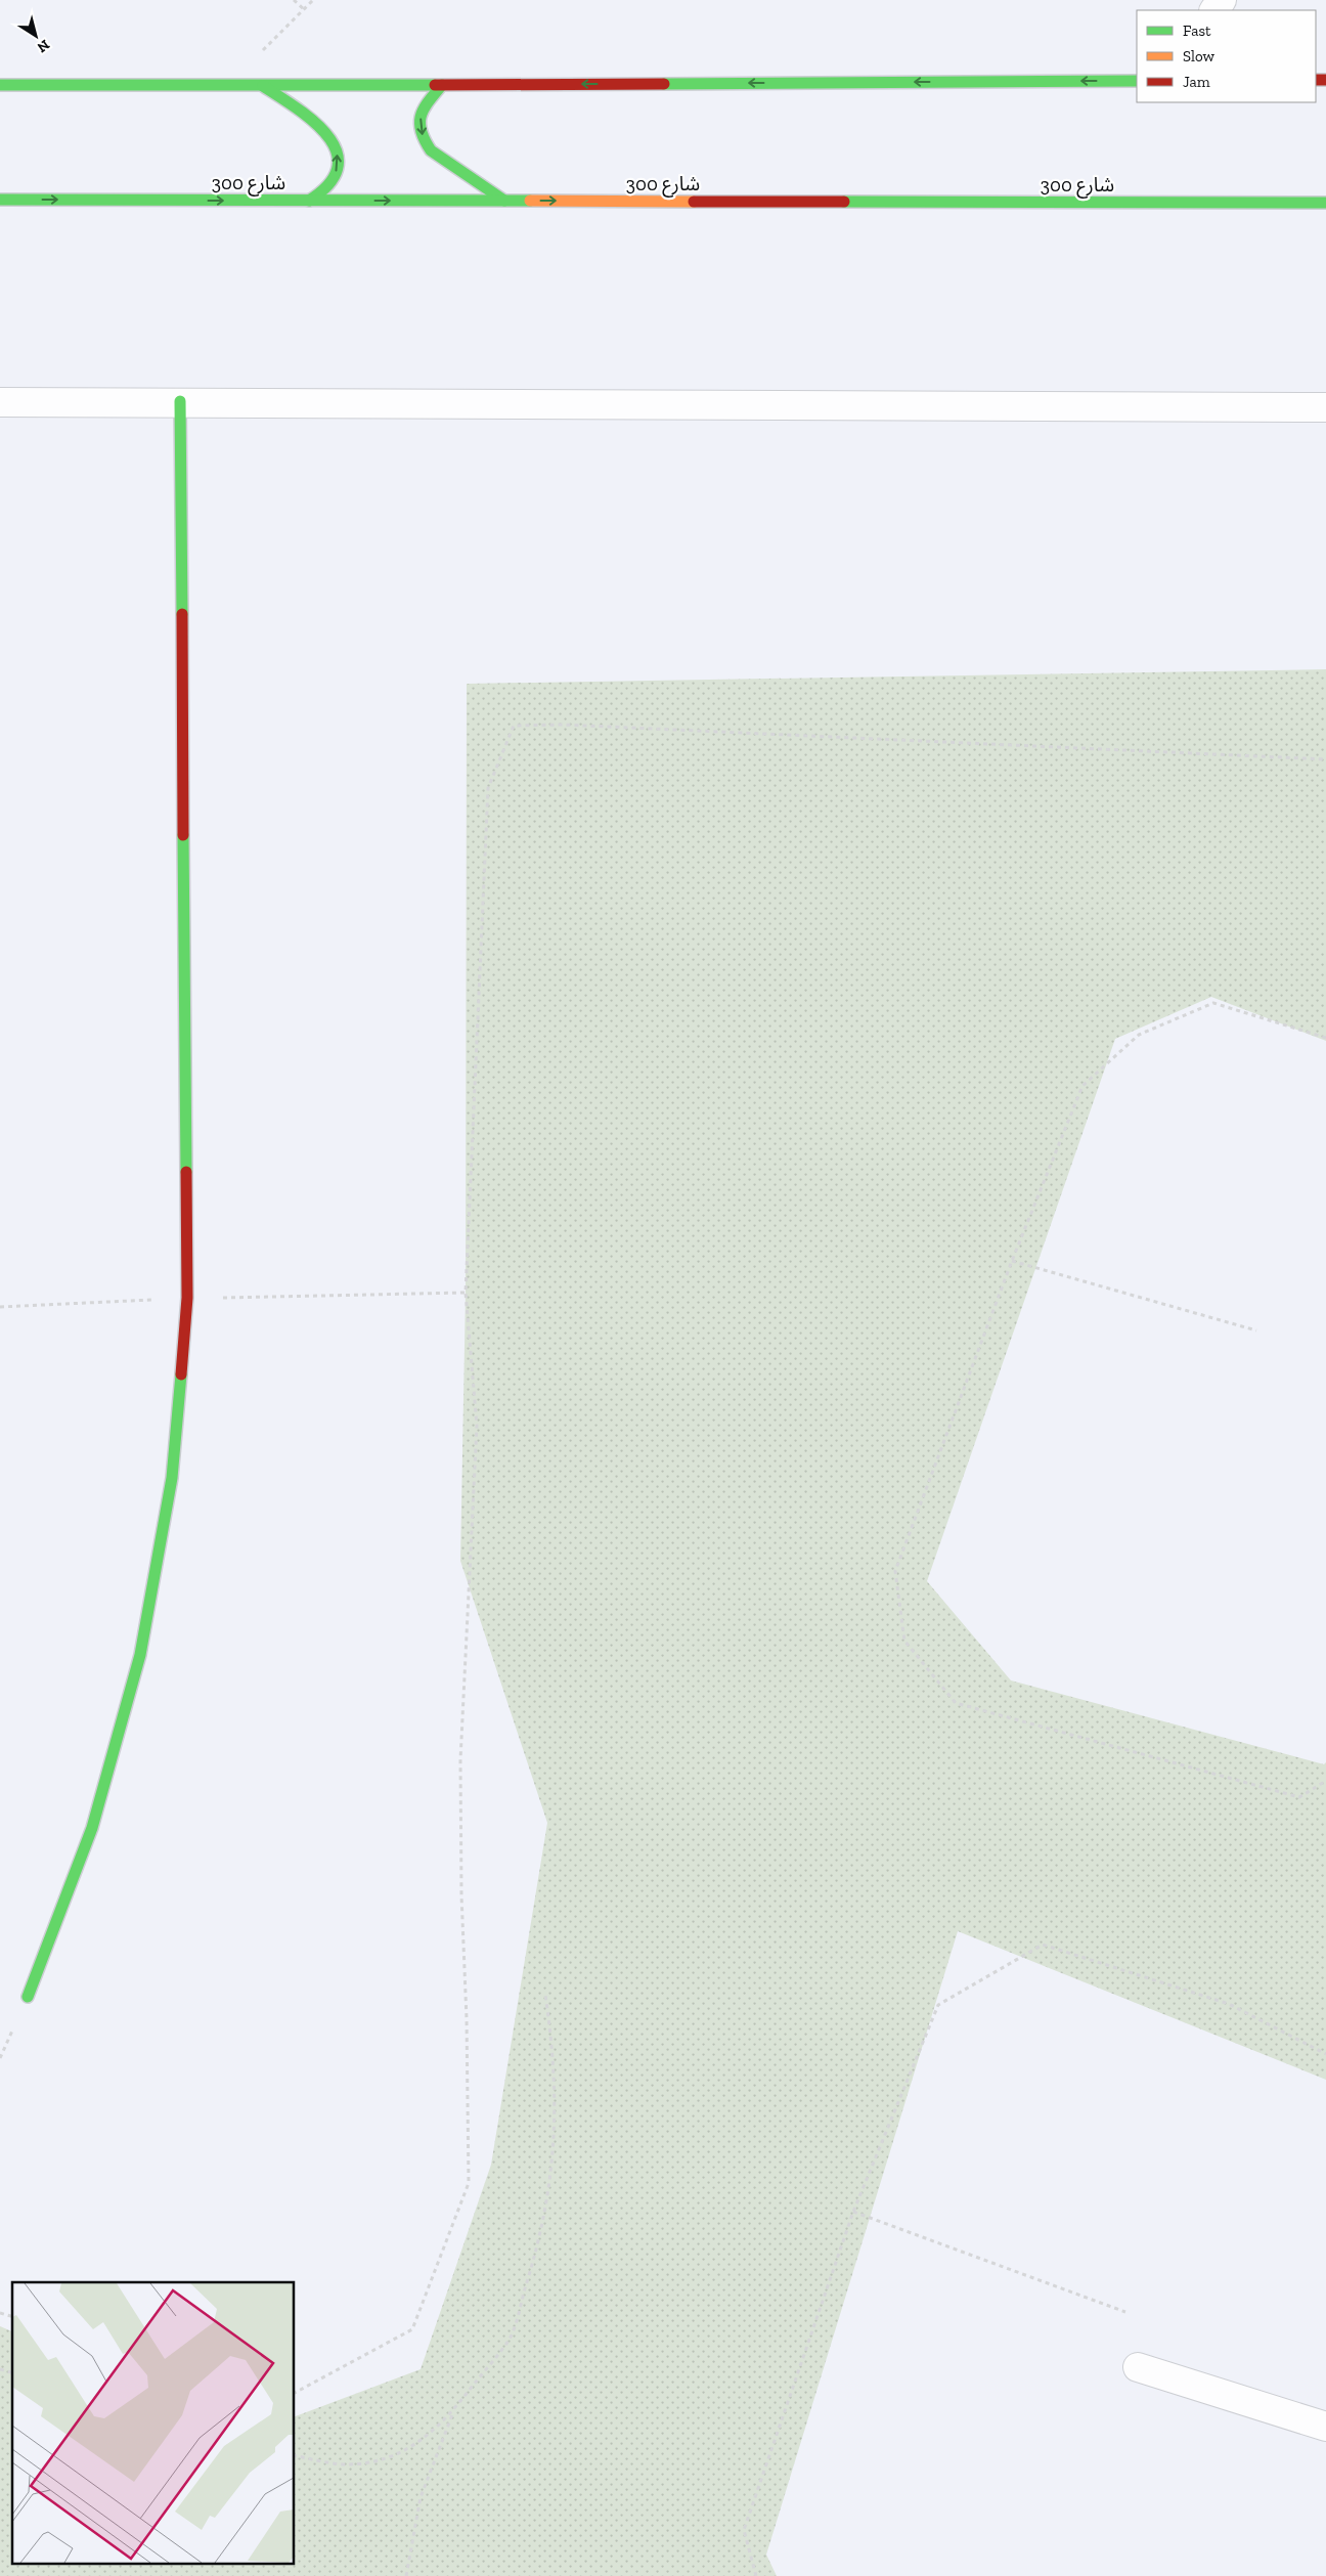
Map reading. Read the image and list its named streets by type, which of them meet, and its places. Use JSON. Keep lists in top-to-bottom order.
{
  "streets": {
    "street": ["شارع 300"]
  },
  "one_way": ["شارع 300"],
  "legend": ["Fast", "Slow", "Jam"],
  "north": "bottom right"
}
